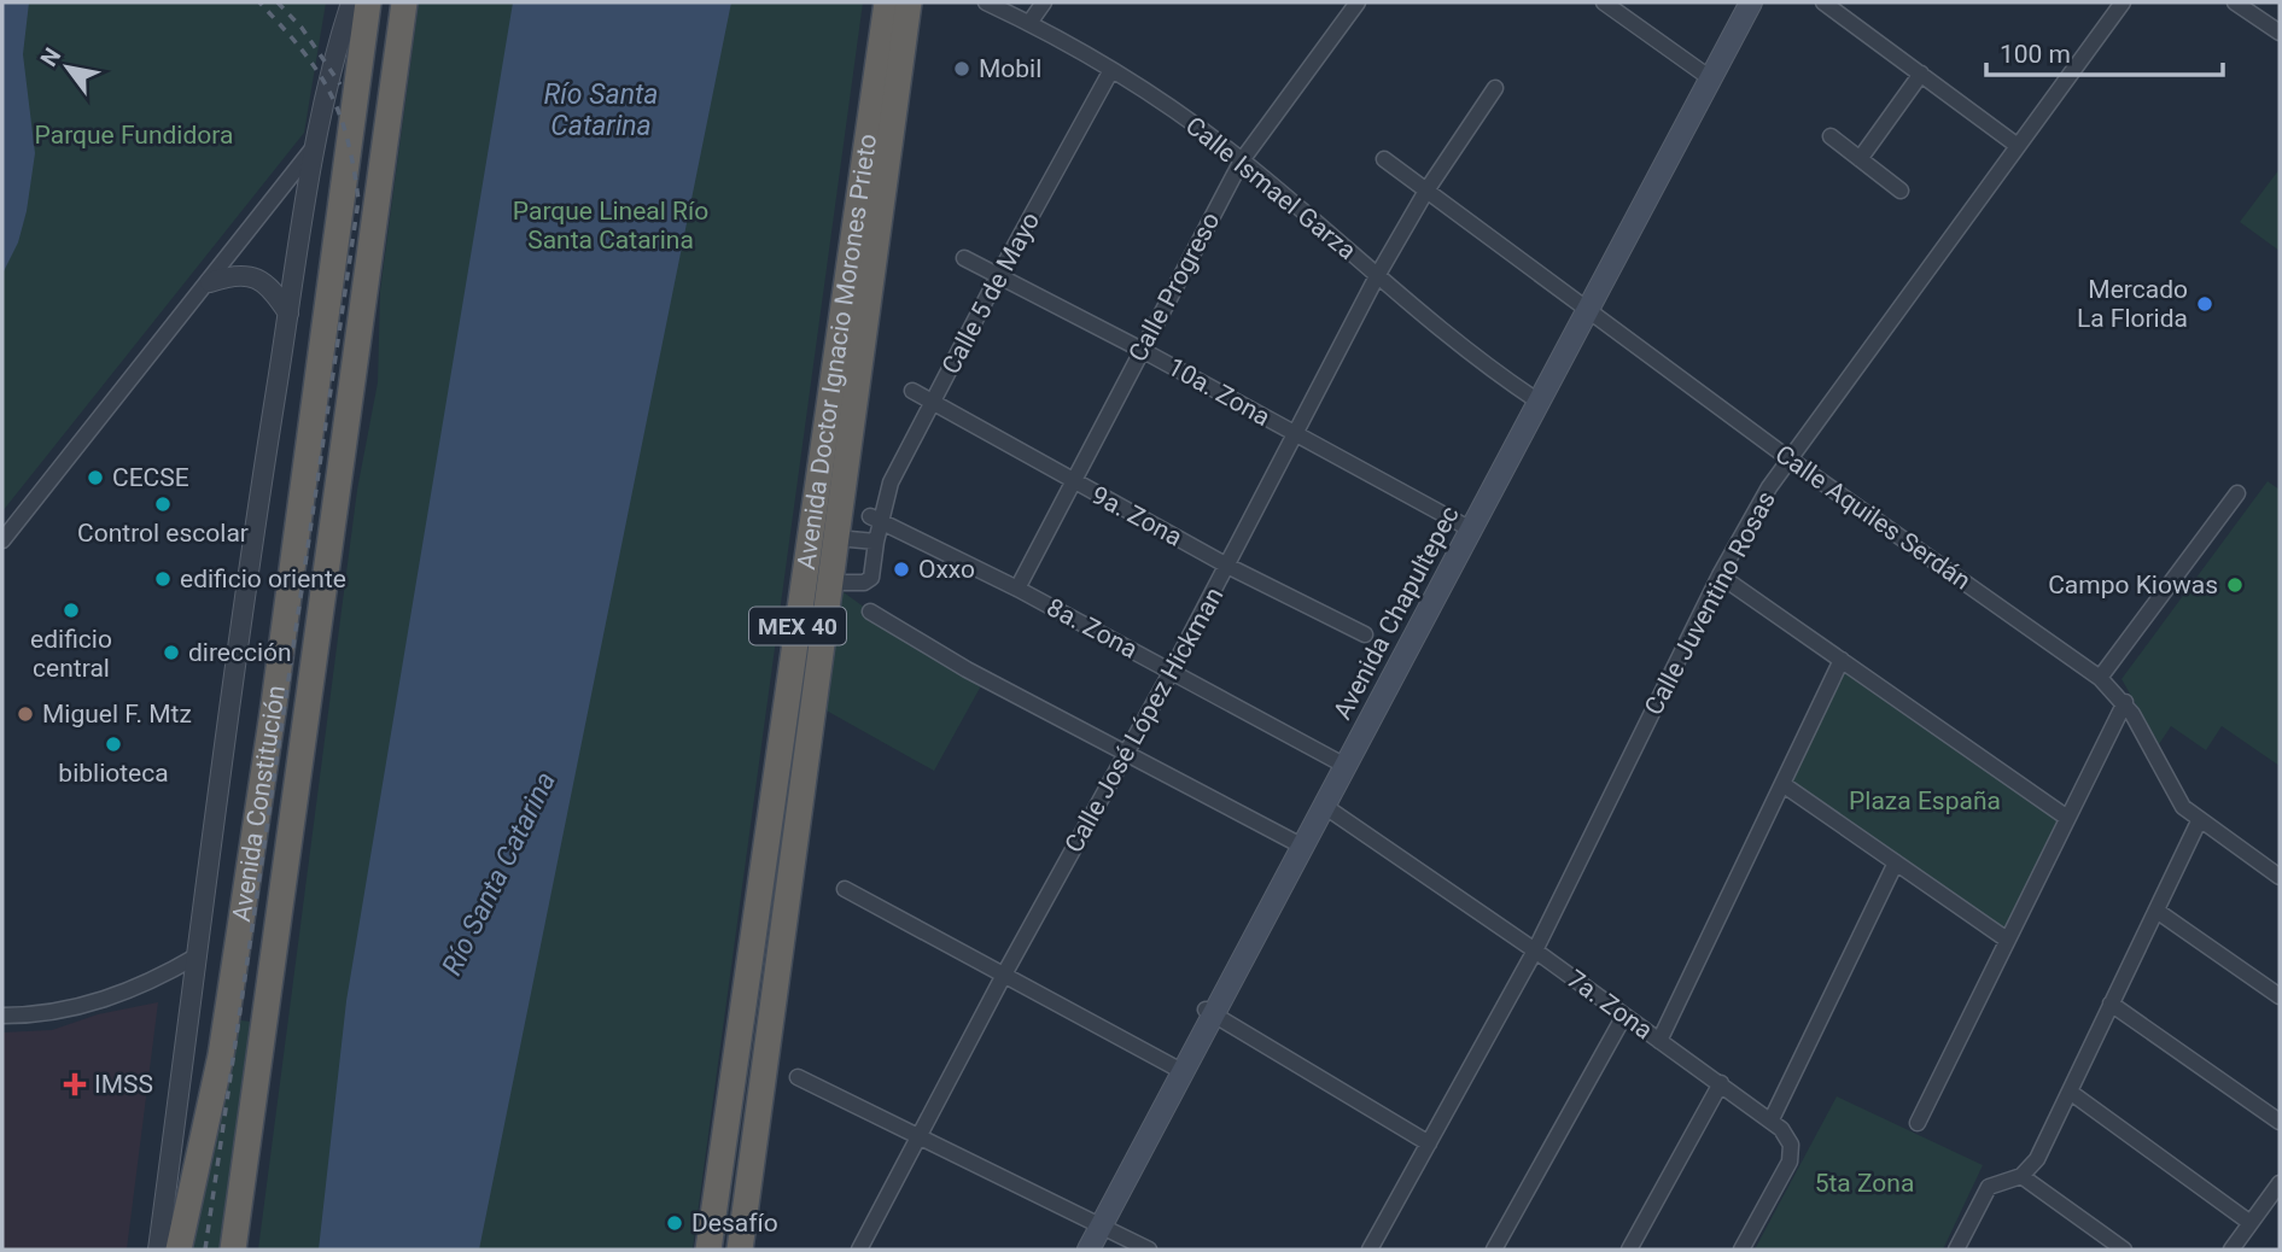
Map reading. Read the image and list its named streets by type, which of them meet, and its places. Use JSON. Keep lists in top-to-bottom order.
{
  "streets": {
    "highway": ["Avenida Doctor Ignacio Morones Prieto", "MEX 40", "Avenida Constitución"],
    "main road": ["Avenida Chapultepec"],
    "street": [
      "Calle Ismael Garza",
      "Calle Progreso",
      "Calle 5 de Mayo",
      "10a. Zona",
      "9a. Zona",
      "Calle Aquiles Serdán",
      "Calle Juventino Rosas",
      "8a. Zona",
      "Calle José López Hickman",
      "7a. Zona"
    ]
  },
  "crossings": [
    ["Calle Ismael Garza", "Calle Progreso"],
    ["Calle Ismael Garza", "Calle 5 de Mayo"],
    ["Calle Ismael Garza", "Avenida Chapultepec"],
    ["Calle Ismael Garza", "Calle José López Hickman"],
    ["Calle Progreso", "10a. Zona"],
    ["Calle Progreso", "9a. Zona"],
    ["Calle Progreso", "8a. Zona"],
    ["Calle 5 de Mayo", "Avenida Doctor Ignacio Morones Prieto"],
    ["Calle 5 de Mayo", "10a. Zona"],
    ["Calle 5 de Mayo", "9a. Zona"],
    ["Calle 5 de Mayo", "8a. Zona"],
    ["10a. Zona", "Avenida Chapultepec"],
    ["10a. Zona", "Calle José López Hickman"],
    ["9a. Zona", "Calle José López Hickman"],
    ["Calle Aquiles Serdán", "Calle Juventino Rosas"],
    ["Calle Aquiles Serdán", "Avenida Chapultepec"],
    ["Calle Aquiles Serdán", "Calle José López Hickman"],
    ["Calle Juventino Rosas", "7a. Zona"],
    ["Avenida Chapultepec", "8a. Zona"],
    ["Avenida Chapultepec", "7a. Zona"],
    ["8a. Zona", "Calle José López Hickman"]
  ],
  "water": ["Río Santa Catarina"],
  "parks": [
    "Parque Fundidora",
    "Parque Lineal Río Santa Catarina",
    "Plaza España",
    "5ta Zona"
  ],
  "places": {
    "other": [
      "Mobil",
      "Mercado La Florida",
      "CECSE",
      "Control escolar",
      "Oxxo",
      "edificio oriente",
      "Campo Kiowas",
      "edificio central",
      "dirección",
      "Miguel F. Mtz",
      "biblioteca",
      "Desafío"
    ],
    "health": ["IMSS"]
  },
  "scale_bar": "100 m",
  "north": "top left"
}
